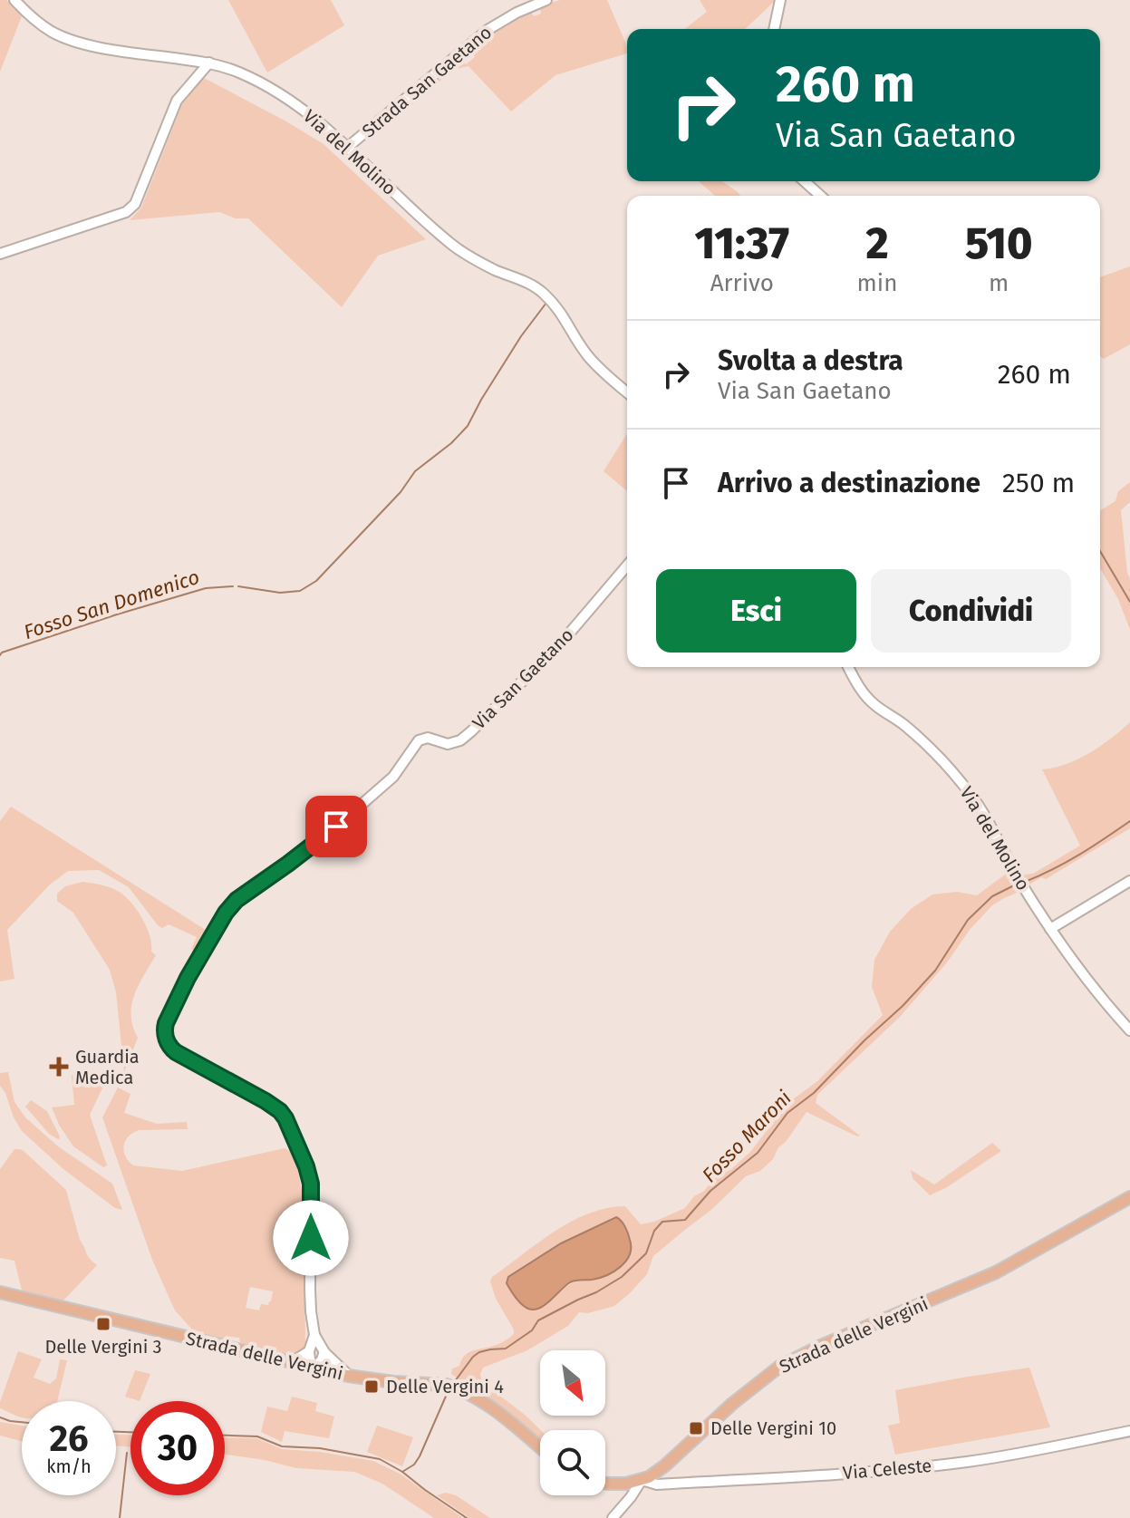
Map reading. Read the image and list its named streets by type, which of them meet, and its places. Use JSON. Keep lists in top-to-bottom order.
{
  "streets": {
    "main road": ["Strada delle Vergini"],
    "street": [
      "Strada San Gaetano",
      "Via del Molino",
      "Via San Gaetano",
      "Via Celeste"
    ]
  },
  "crossings": [
    ["Strada San Gaetano", "Via del Molino"],
    ["Via San Gaetano", "Strada delle Vergini"],
    ["Strada delle Vergini", "Via Celeste"]
  ],
  "water": ["Fosso San Domenico", "Fosso Maroni"],
  "places": {
    "health": ["Guardia Medica"],
    "transit": ["Delle Vergini 3", "Delle Vergini 4", "Delle Vergini 10"]
  },
  "north": "bottom right",
  "page": {
    "turn": ["260 m", "Via San Gaetano"],
    "eta": [
      "11:37",
      "Arrivo",
      "2",
      "min",
      "510",
      "m"
    ],
    "list": [
      {
        "name": "Svolta a destra",
        "note": "Via San Gaetano",
        "value": "260 m"
      },
      {
        "name": "Arrivo a destinazione",
        "value": "250 m"
      }
    ],
    "buttons": ["Esci", "Condividi"],
    "speed": "26 km/h",
    "limit": "30"
  }
}
